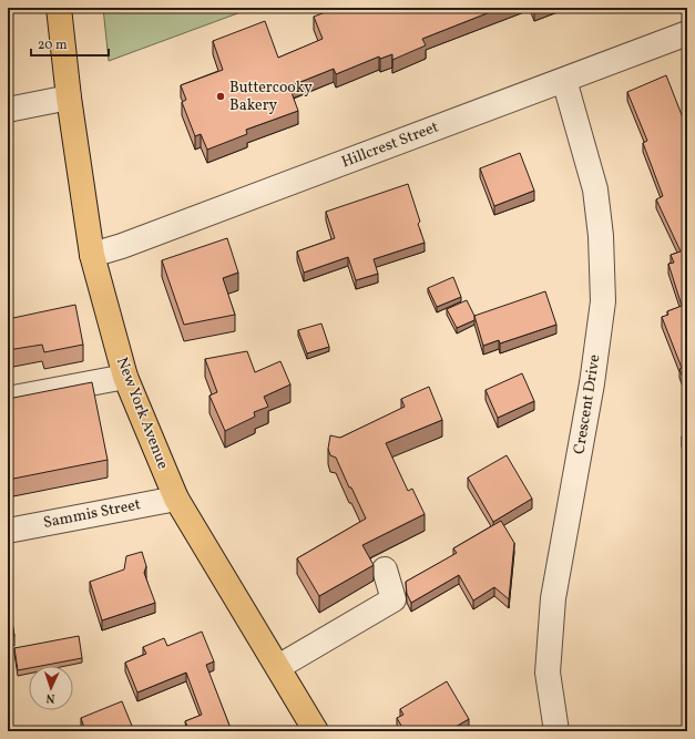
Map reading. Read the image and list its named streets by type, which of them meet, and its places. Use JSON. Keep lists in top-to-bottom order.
{
  "streets": {
    "main road": ["New York Avenue"],
    "street": ["Hillcrest Street", "Crescent Drive", "Sammis Street"]
  },
  "crossings": [
    ["Hillcrest Street", "Crescent Drive"],
    ["Hillcrest Street", "New York Avenue"],
    ["New York Avenue", "Sammis Street"]
  ],
  "places": ["Buttercooky Bakery"],
  "scale_bar": "20 m",
  "north": "bottom"
}
